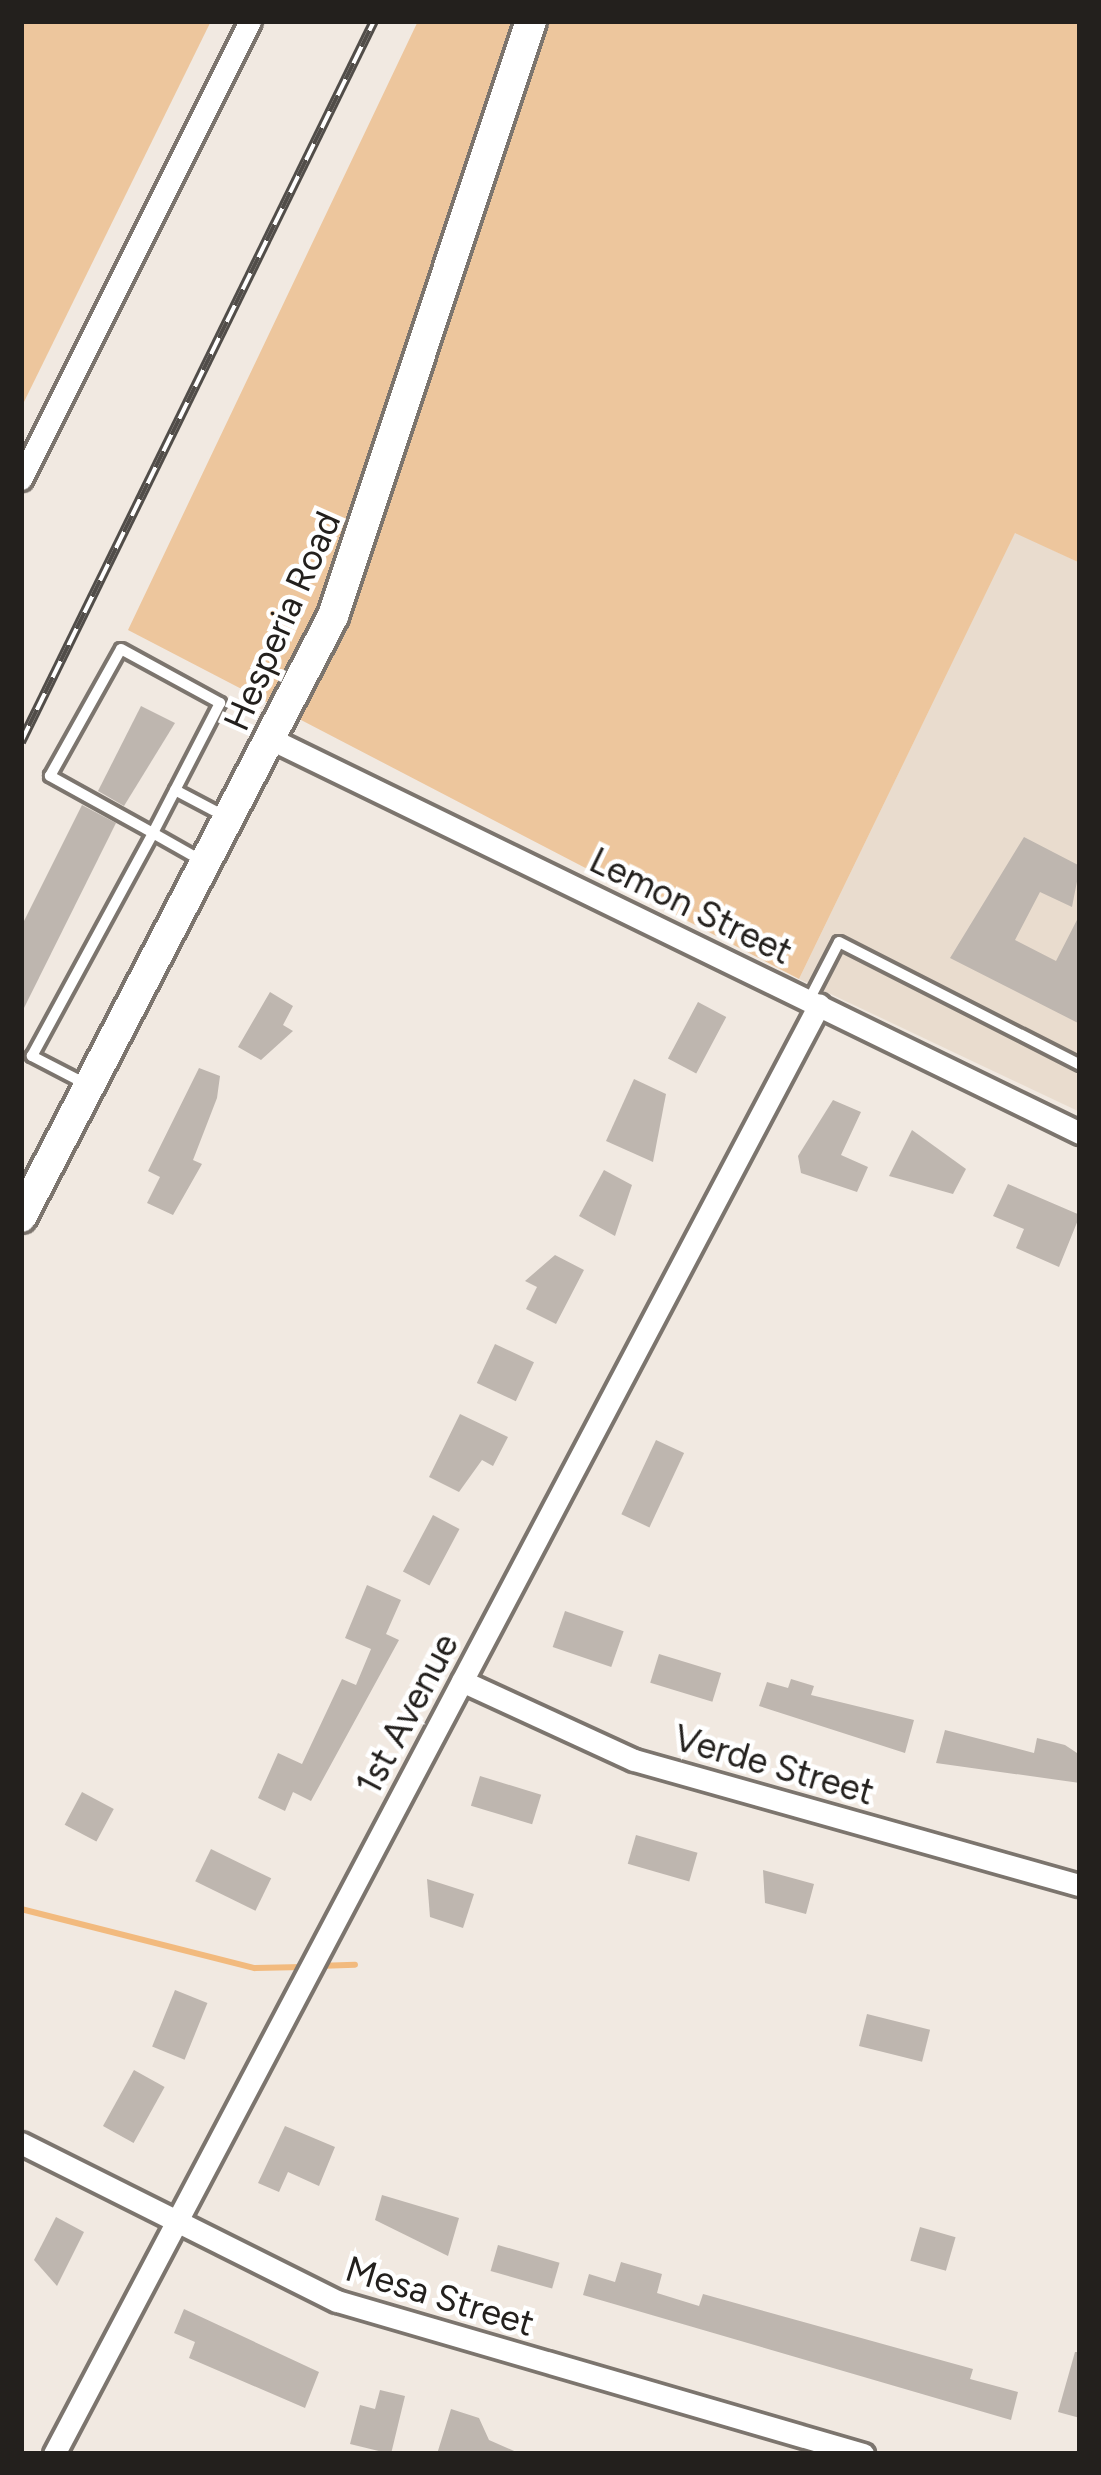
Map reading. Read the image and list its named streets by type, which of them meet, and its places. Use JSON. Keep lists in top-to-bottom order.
{
  "streets": {
    "main road": ["Hesperia Road"],
    "street": [
      "Lemon Street",
      "1st Avenue",
      "Verde Street",
      "Mesa Street"
    ]
  },
  "crossings": [
    ["Hesperia Road", "Lemon Street"],
    ["Lemon Street", "1st Avenue"],
    ["1st Avenue", "Verde Street"],
    ["1st Avenue", "Mesa Street"]
  ]
}
